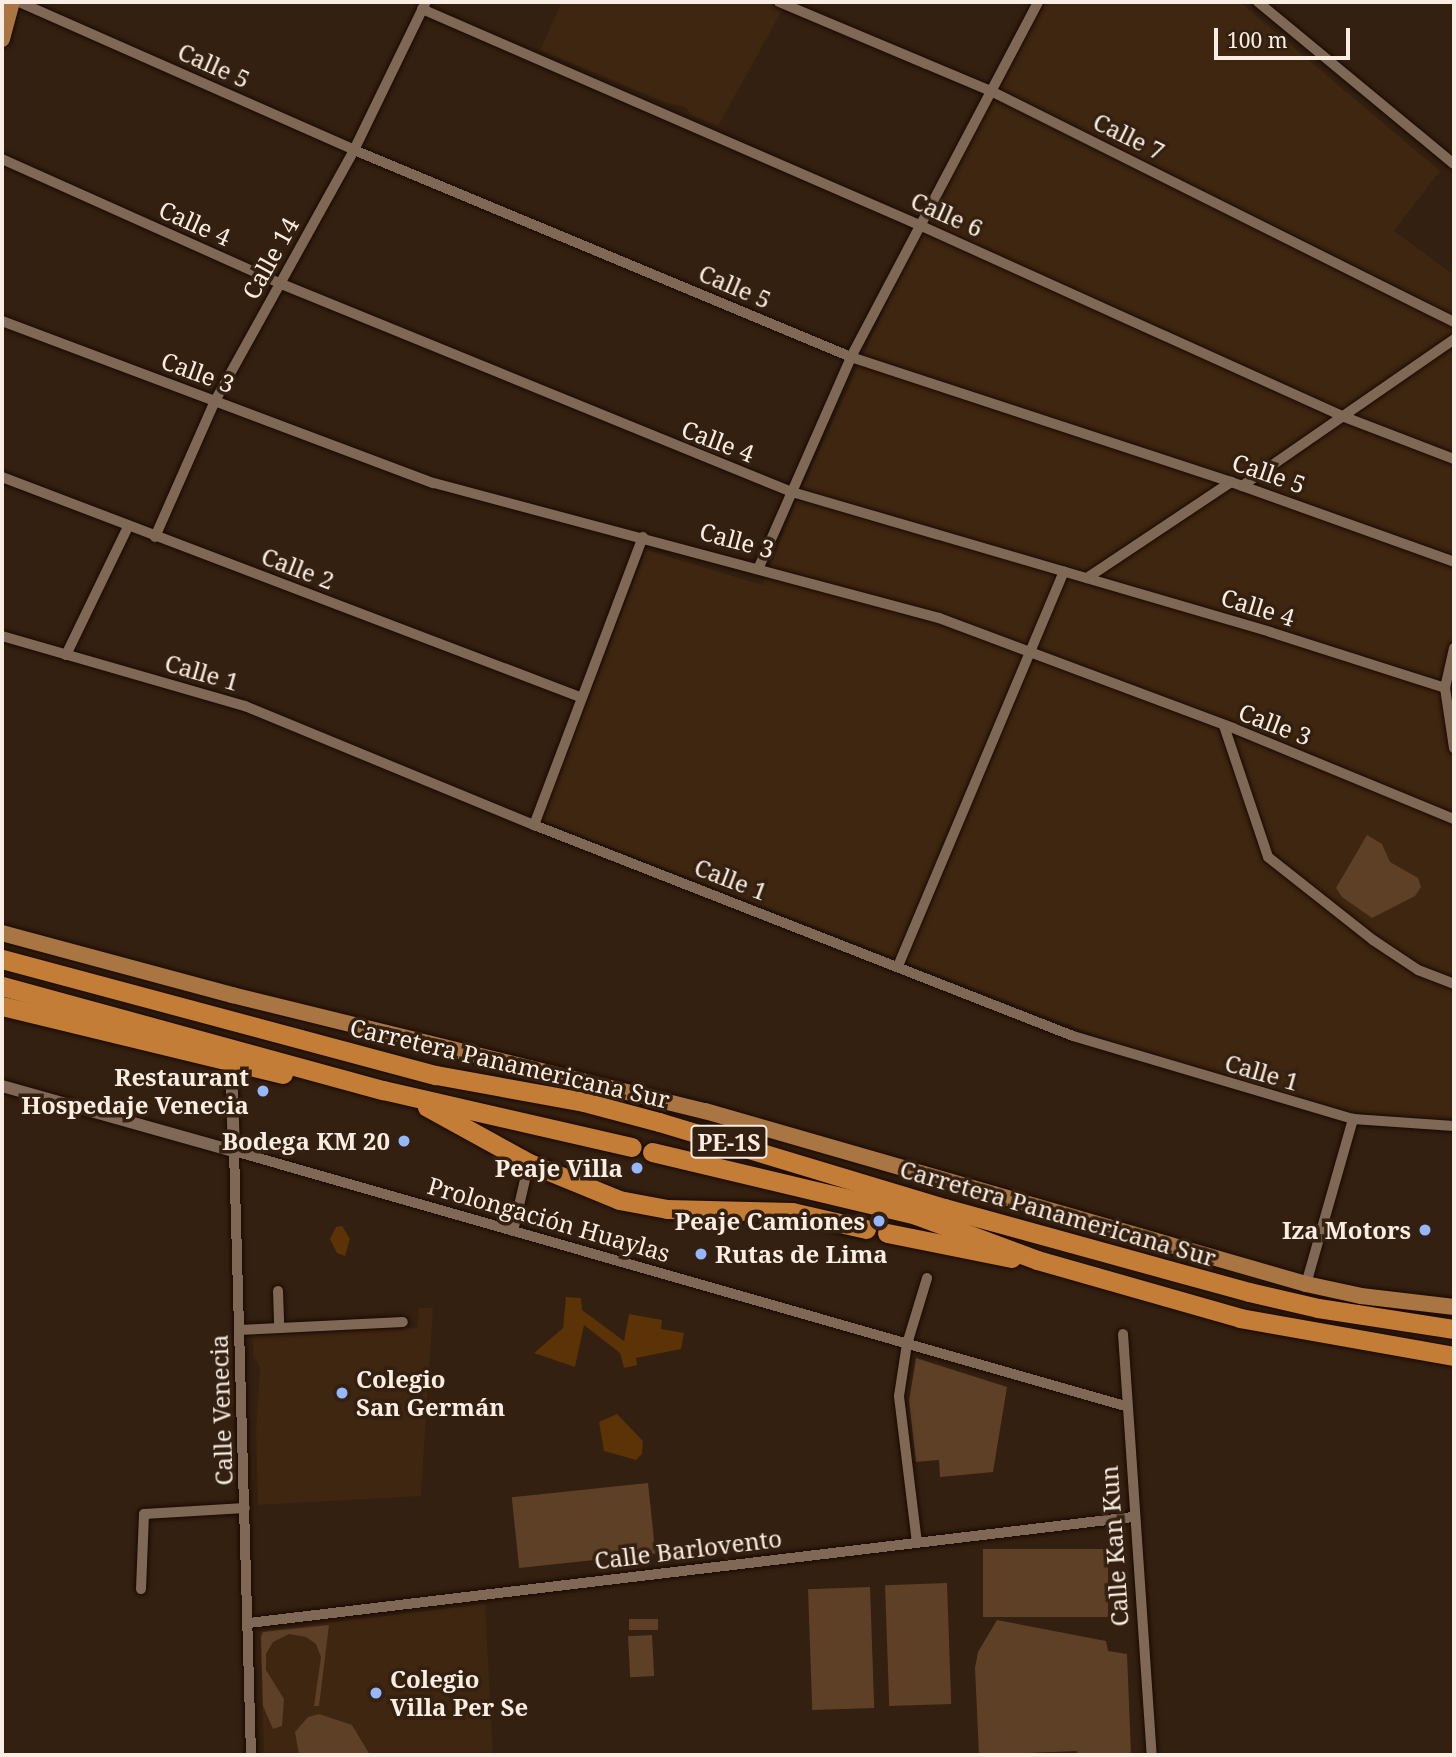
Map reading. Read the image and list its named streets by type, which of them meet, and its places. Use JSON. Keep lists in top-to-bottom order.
{
  "streets": {
    "highway": ["Carretera Panamericana Sur", "PE-1S"],
    "street": [
      "Calle 5",
      "Calle 7",
      "Calle 6",
      "Calle 4",
      "Calle 14",
      "Calle 3",
      "Calle 2",
      "Calle 1",
      "Prolongación Huaylas",
      "Calle Venecia",
      "Calle Kan Kun",
      "Calle Barlovento"
    ]
  },
  "crossings": [
    ["Calle 5", "Calle 14"],
    ["Calle 6", "Calle 14"],
    ["Calle 4", "Calle 14"],
    ["Calle 14", "Calle 3"],
    ["Calle 14", "Calle 2"],
    ["Prolongación Huaylas", "Calle Venecia"],
    ["Prolongación Huaylas", "Calle Kan Kun"],
    ["Calle Venecia", "Calle Barlovento"],
    ["Calle Kan Kun", "Calle Barlovento"]
  ],
  "places": [
    "Restaurant Hospedaje Venecia",
    "Bodega KM 20",
    "Peaje Villa",
    "Peaje Camiones",
    "Iza Motors",
    "Rutas de Lima",
    "Colegio San Germán",
    "Colegio Villa Per Se"
  ],
  "scale_bar": "100 m"
}
